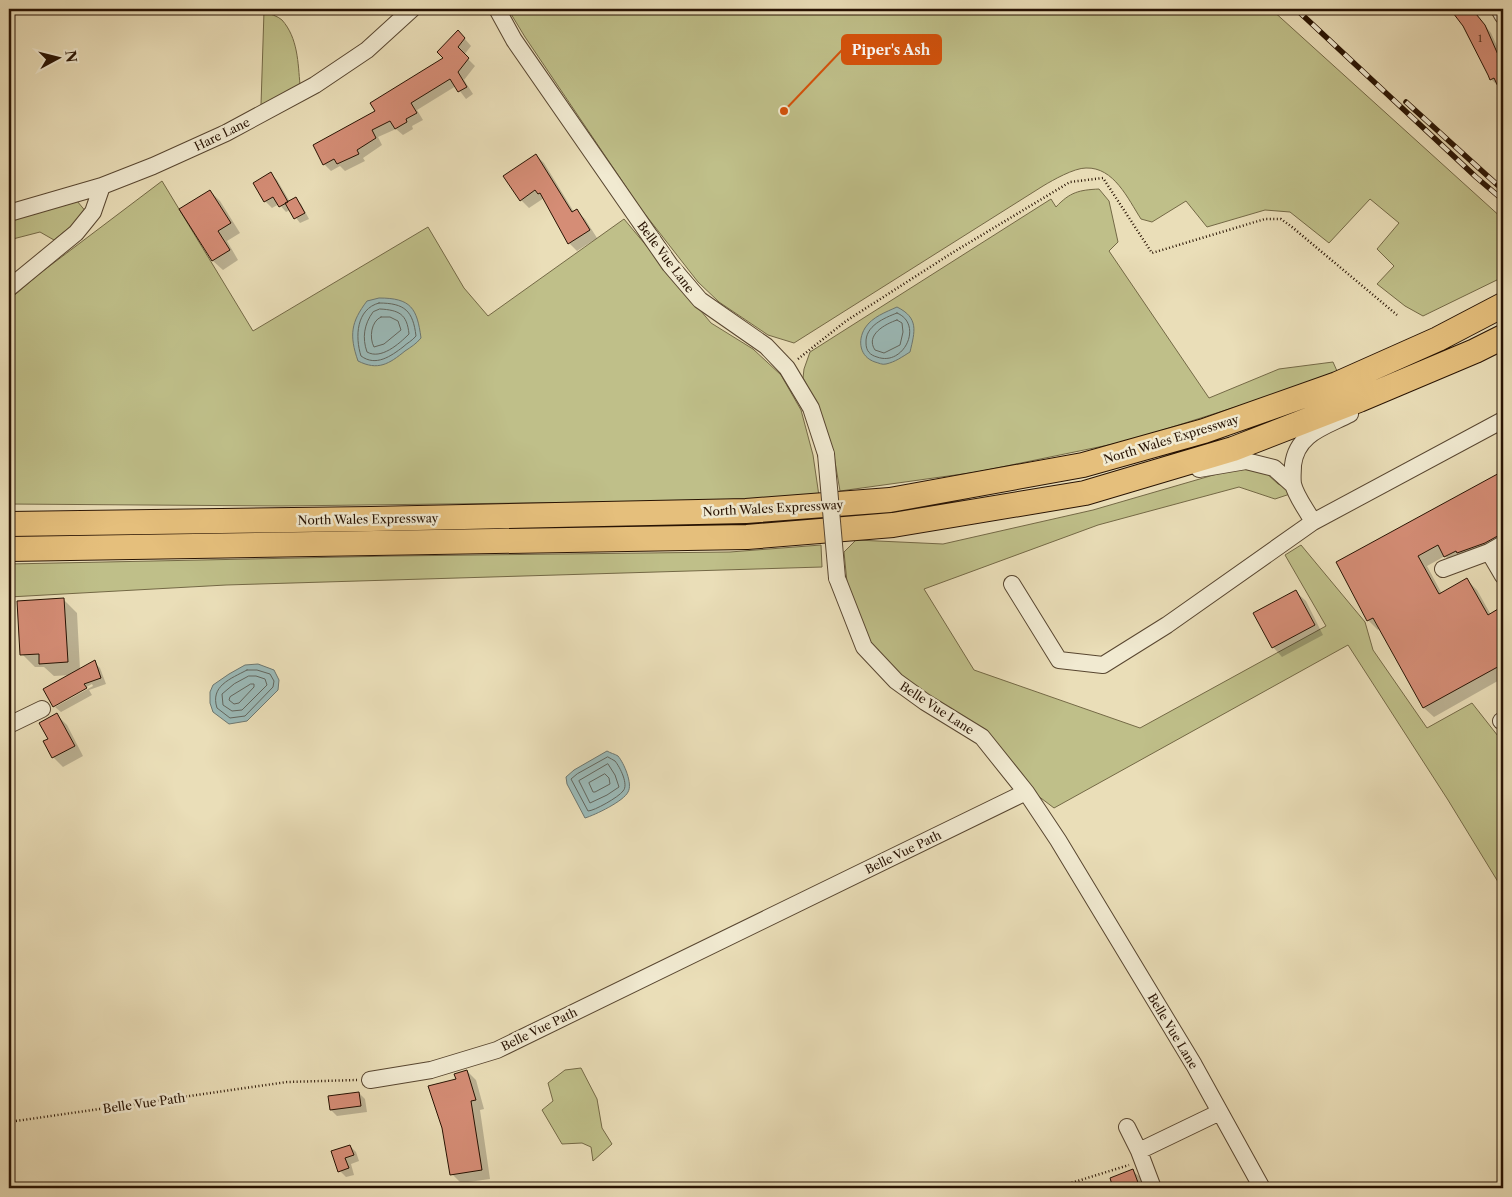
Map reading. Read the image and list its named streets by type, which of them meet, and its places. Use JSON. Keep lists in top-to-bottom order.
{
  "streets": {
    "highway": ["North Wales Expressway"],
    "street": ["Hare Lane", "Belle Vue Lane", "Belle Vue Path"]
  },
  "crossings": [
    ["Belle Vue Lane", "Belle Vue Path"]
  ],
  "places": ["Piper's Ash"],
  "house_numbers": ["1"],
  "north": "right"
}
